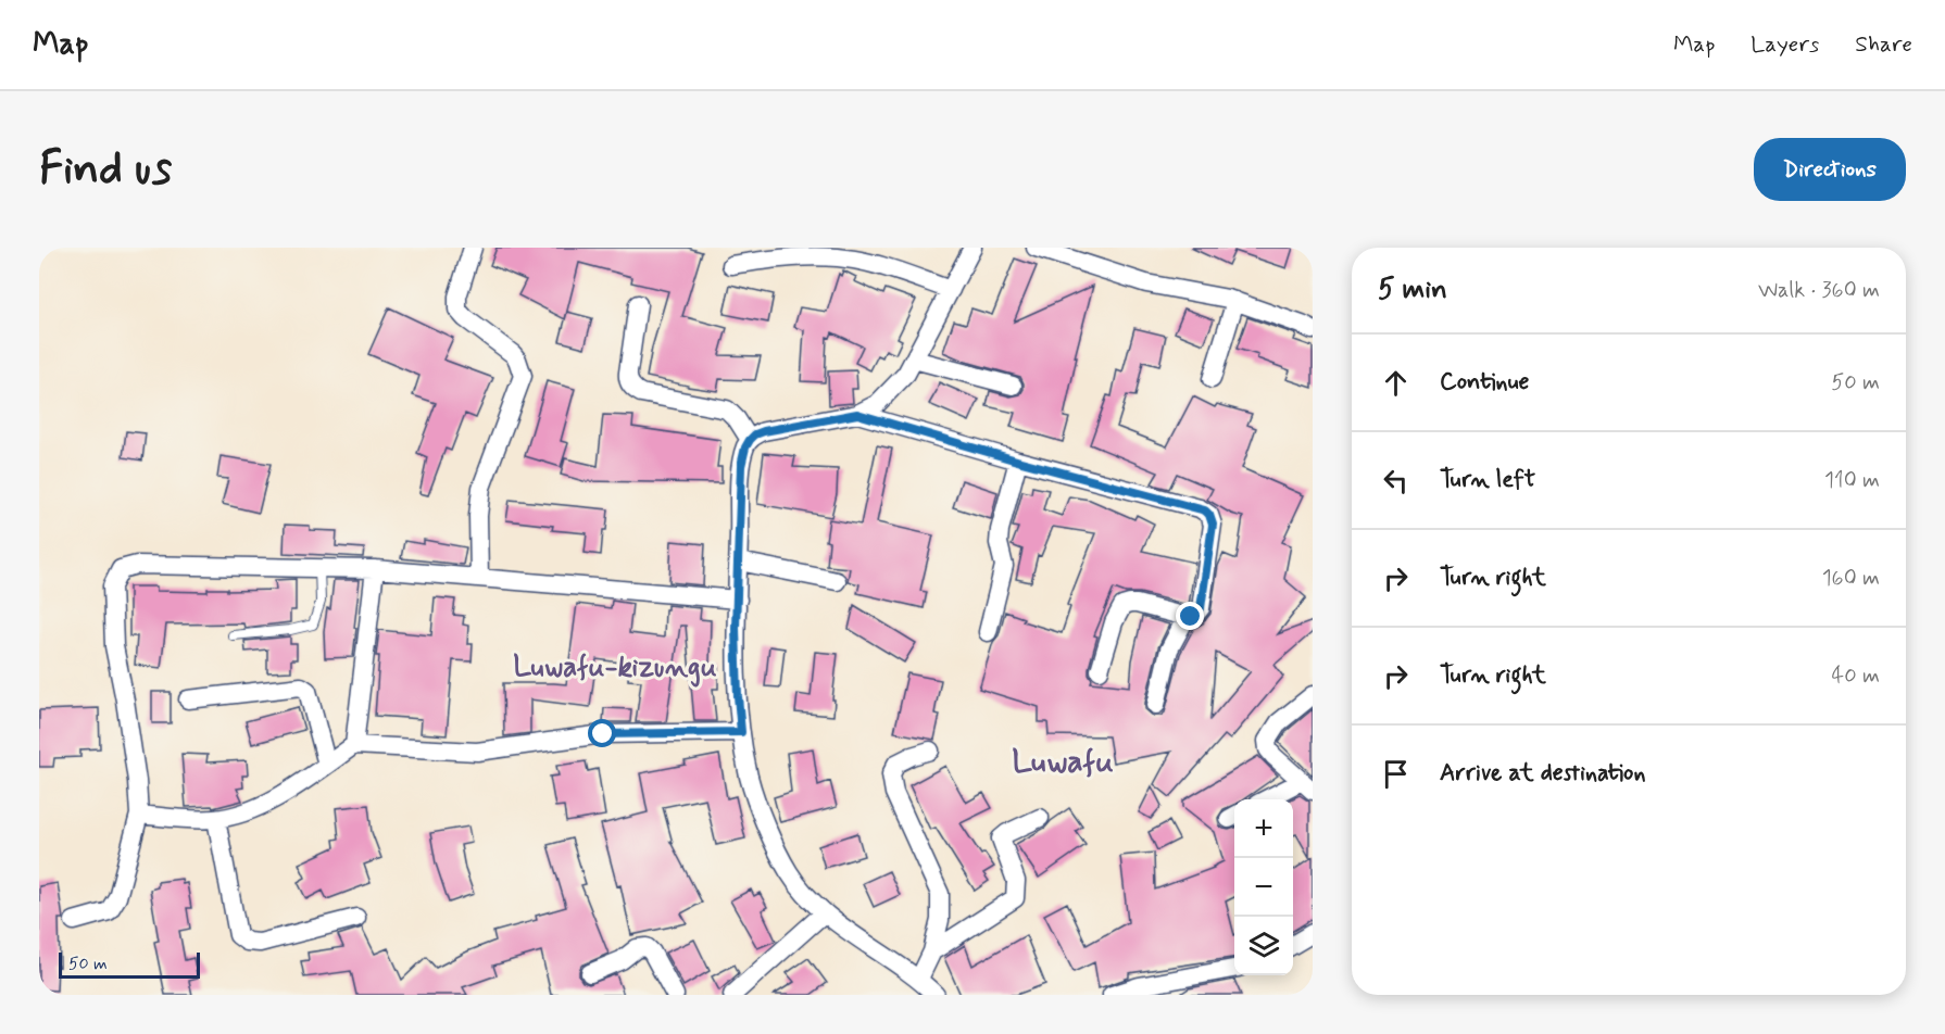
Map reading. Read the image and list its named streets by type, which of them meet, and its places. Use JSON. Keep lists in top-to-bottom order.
{
  "districts": ["Luwafu-kizungu", "Luwafu"],
  "scale_bar": "50 m",
  "page": {
    "header": "Map",
    "nav": ["Map", "Layers", "Share"],
    "buttons": "Directions",
    "title": "Find us",
    "heading": ["5 min", "Walk · 360 m"],
    "list": [
      ["Continue", "50 m"],
      ["Turn left", "110 m"],
      ["Turn right", "160 m"],
      ["Turn right", "40 m"],
      "Arrive at destination"
    ],
    "map_buttons": ["+", "−"],
    "scale": "50 m"
  }
}
